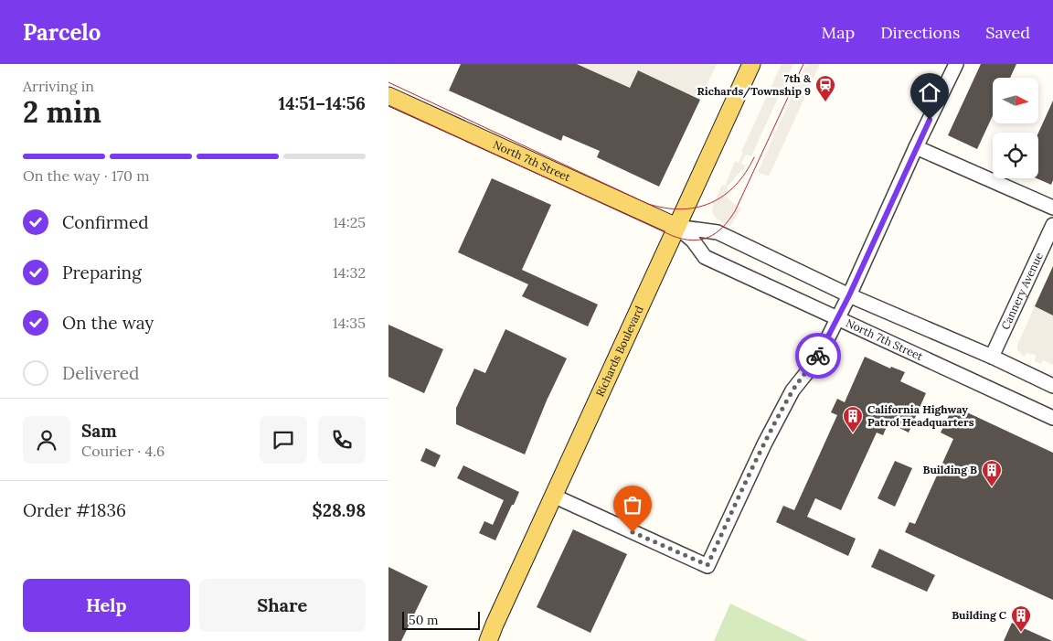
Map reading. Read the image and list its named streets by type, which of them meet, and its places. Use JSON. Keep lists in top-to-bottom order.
{
  "streets": {
    "main road": ["North 7th Street", "Richards Boulevard"],
    "street": ["Cannery Avenue"]
  },
  "crossings": [
    ["North 7th Street", "Cannery Avenue"],
    ["North 7th Street", "Richards Boulevard"]
  ],
  "places": {
    "station": ["7th & Richards/Township 9"],
    "building": ["California Highway Patrol Headquarters", "Building B", "Building C"]
  },
  "scale_bar": "50 m",
  "north": "right",
  "page": {
    "header": "Parcelo",
    "nav": ["Map", "Directions", "Saved"],
    "heading": ["2 min", "Arriving in", "14:51–14:56"],
    "panel": [
      "Sam",
      "Courier · 4.6",
      "Order #1836",
      "$28.98"
    ],
    "bar": "On the way · 170 m",
    "list": [
      ["Confirmed", "14:25"],
      ["Preparing", "14:32"],
      ["On the way", "14:35"],
      "Delivered"
    ],
    "buttons": ["Help", "Share"],
    "scale": "50 m"
  }
}
